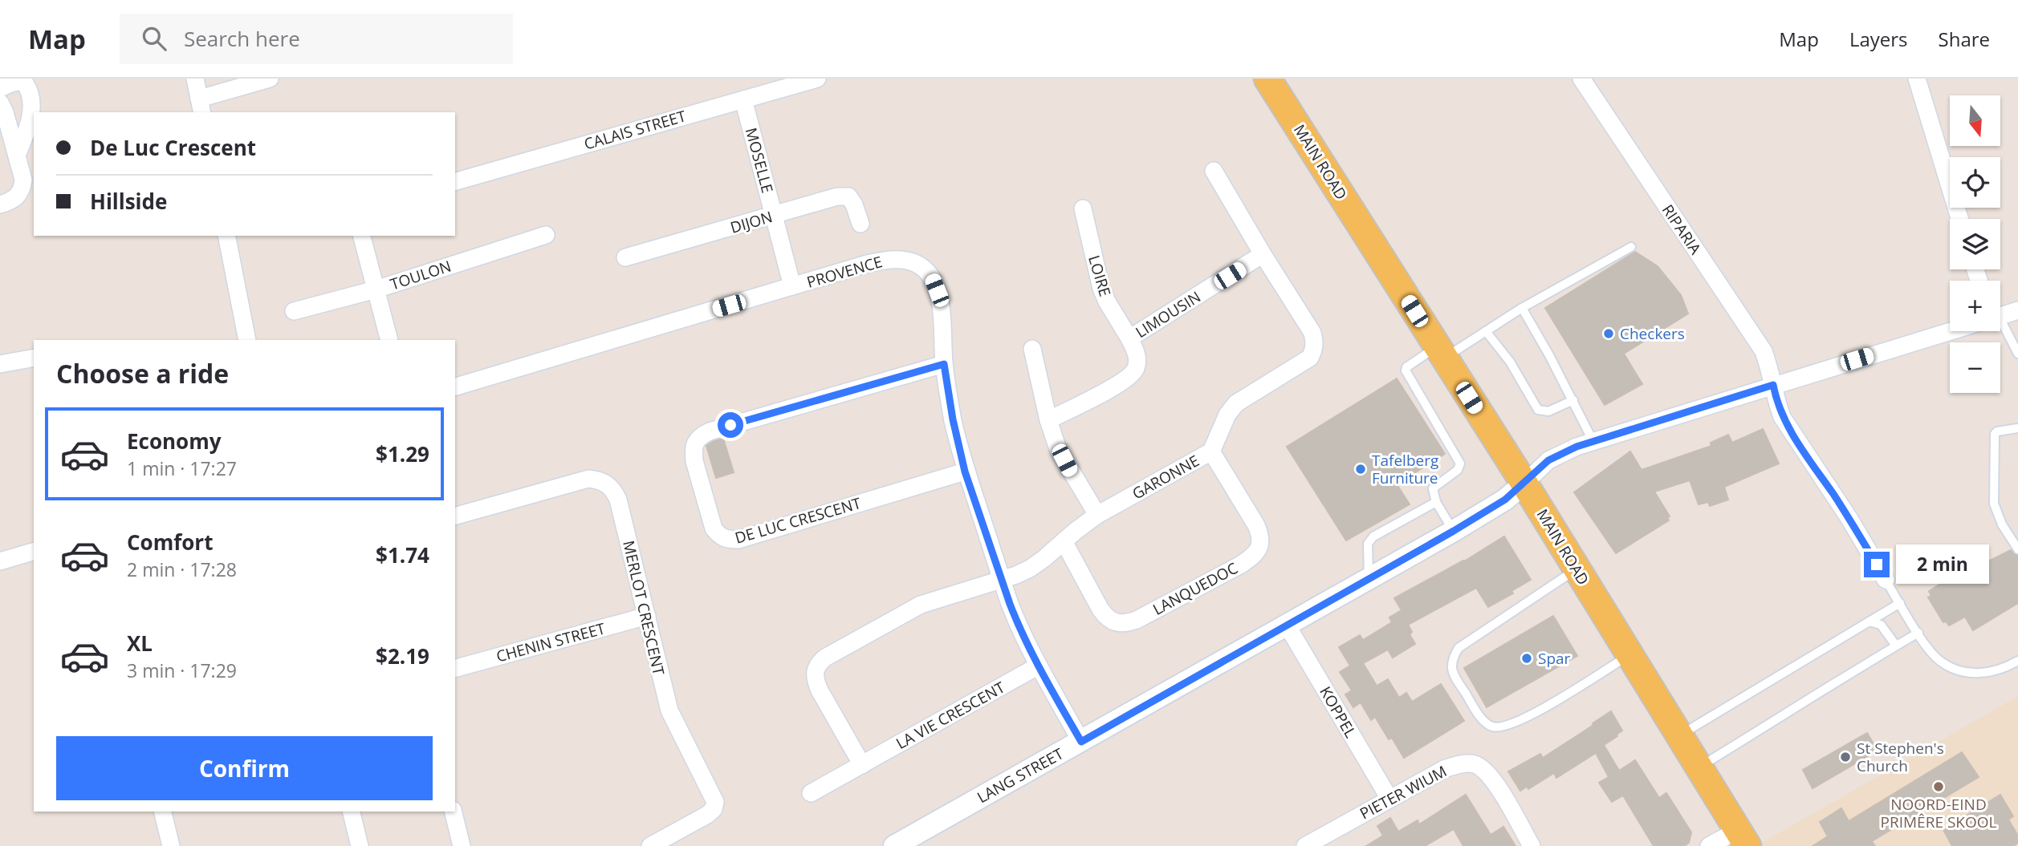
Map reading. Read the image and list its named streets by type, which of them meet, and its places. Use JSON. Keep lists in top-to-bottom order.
{
  "streets": {
    "main road": ["MAIN ROAD"],
    "street": [
      "CALAIS STREET",
      "MOSELLE",
      "DIJON",
      "RIPARIA",
      "PROVENCE",
      "TOULON",
      "LOIRE",
      "LIMOUSIN",
      "GARONNE",
      "DE LUC CRESCENT",
      "LANQUEDOC",
      "MERLOT CRESCENT",
      "CHENIN STREET",
      "KOPPEL",
      "LA VIE CRESCENT",
      "LANG STREET",
      "PIETER WIUM"
    ]
  },
  "crossings": [
    ["CALAIS STREET", "MOSELLE"],
    ["MOSELLE", "DIJON"],
    ["MOSELLE", "PROVENCE"],
    ["MAIN ROAD", "LANG STREET"],
    ["PROVENCE", "GARONNE"],
    ["PROVENCE", "DE LUC CRESCENT"],
    ["LOIRE", "LIMOUSIN"],
    ["LIMOUSIN", "GARONNE"],
    ["GARONNE", "LANQUEDOC"],
    ["MERLOT CRESCENT", "CHENIN STREET"],
    ["KOPPEL", "LANG STREET"],
    ["KOPPEL", "PIETER WIUM"]
  ],
  "places": [
    "Checkers",
    "Tafelberg Furniture",
    "Spar",
    "St Stephen's Church",
    "NOORD-EIND PRIMÊRE SKOOL"
  ],
  "north": "bottom",
  "page": {
    "header": "Map",
    "search": "Search here",
    "nav": ["Map", "Layers", "Share"],
    "map_buttons": ["+", "−"],
    "banner": ["De Luc Crescent", "Hillside"],
    "heading": "Choose a ride",
    "list": [
      {
        "name": "Economy",
        "note": "1 min · 17:27",
        "value": "$1.29"
      },
      {
        "name": "Comfort",
        "note": "2 min · 17:28",
        "value": "$1.74"
      },
      {
        "name": "XL",
        "note": "3 min · 17:29",
        "value": "$2.19"
      }
    ],
    "bubble": "2 min",
    "buttons": "Confirm"
  }
}
